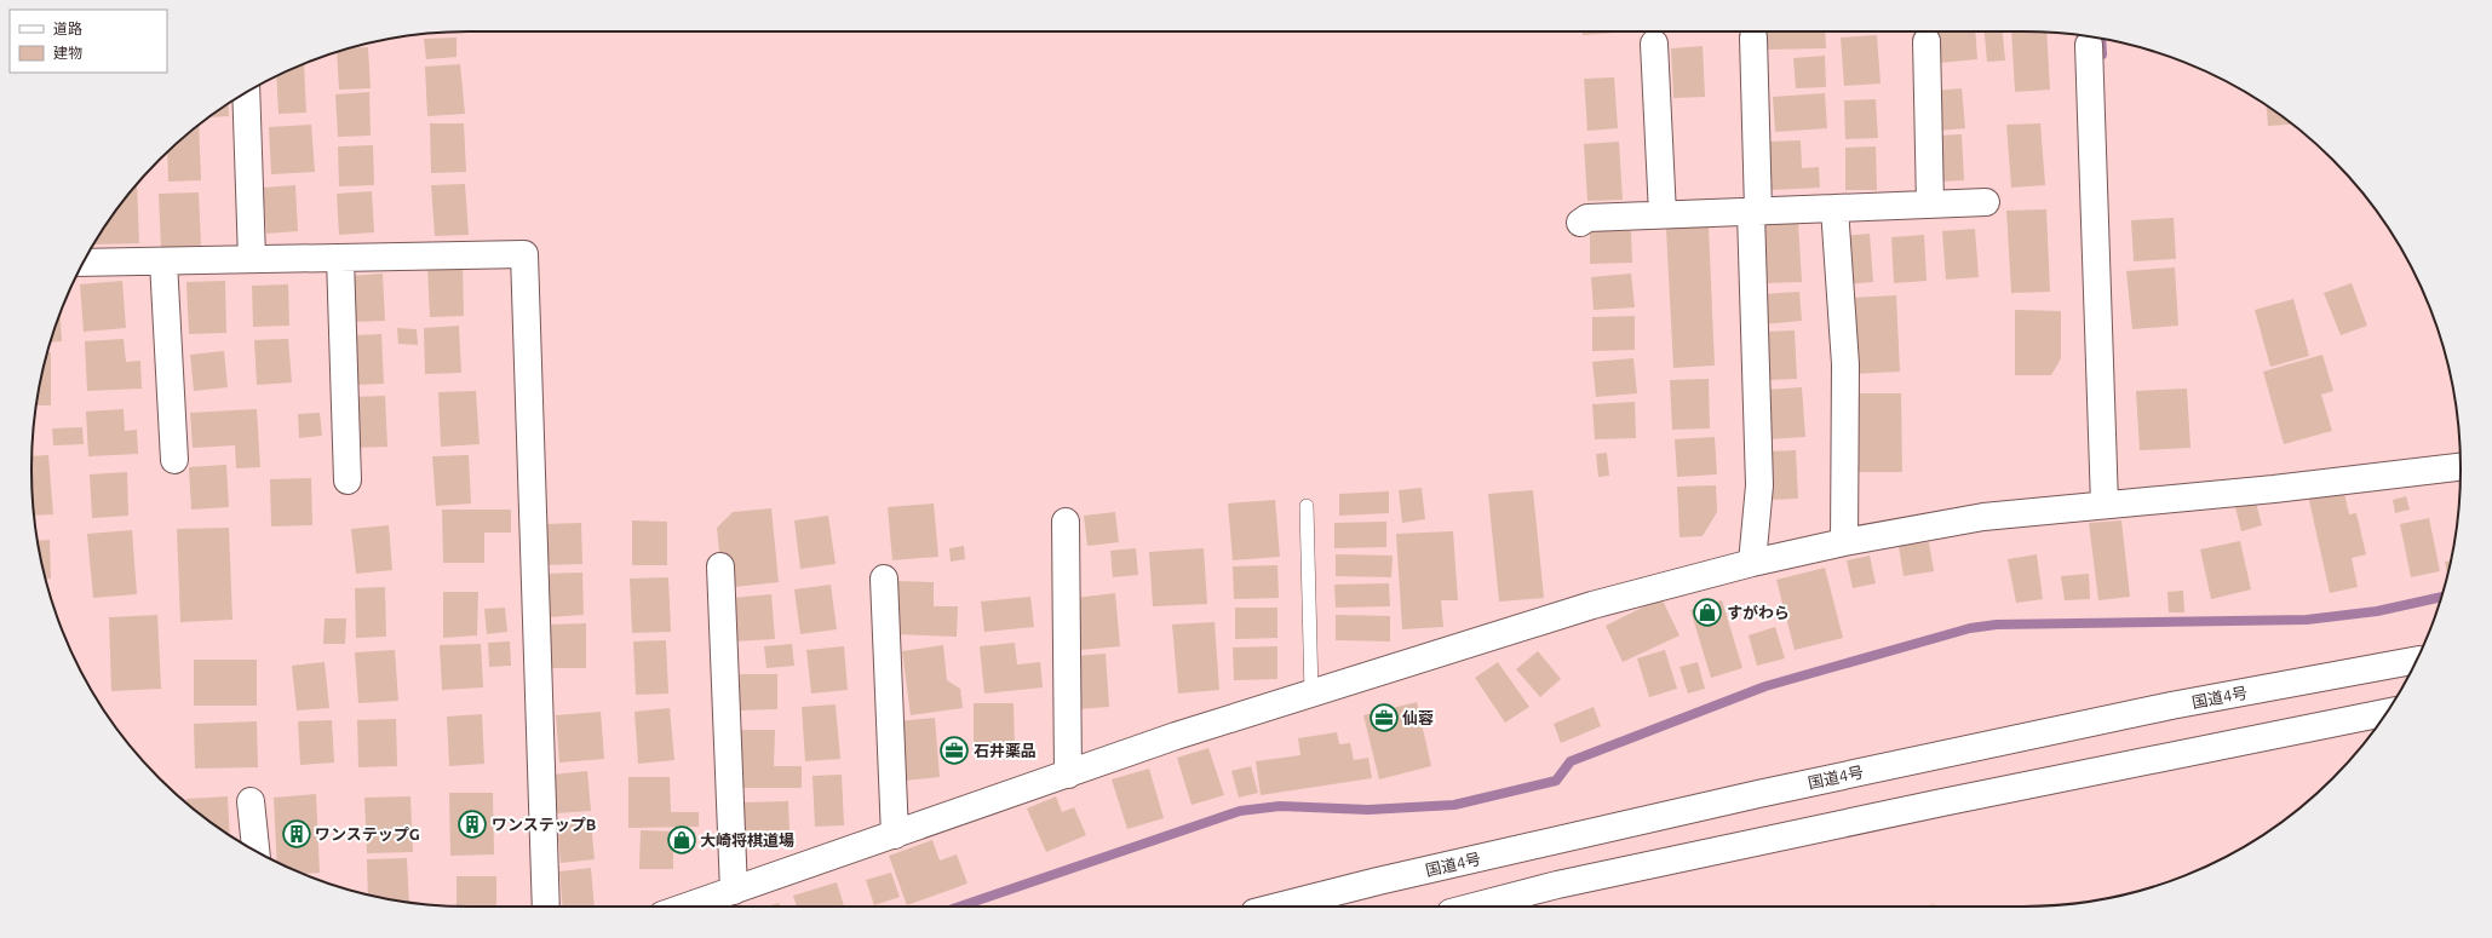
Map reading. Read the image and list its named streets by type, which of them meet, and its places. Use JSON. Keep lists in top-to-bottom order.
{
  "streets": {
    "main road": ["国道4号"]
  },
  "places": {
    "shop": ["すがわら", "大崎将棋道場"],
    "office": ["仙蓉", "石井薬品"],
    "building": ["ワンステップB", "ワンステップG"]
  },
  "legend": ["道路", "建物"]
}
